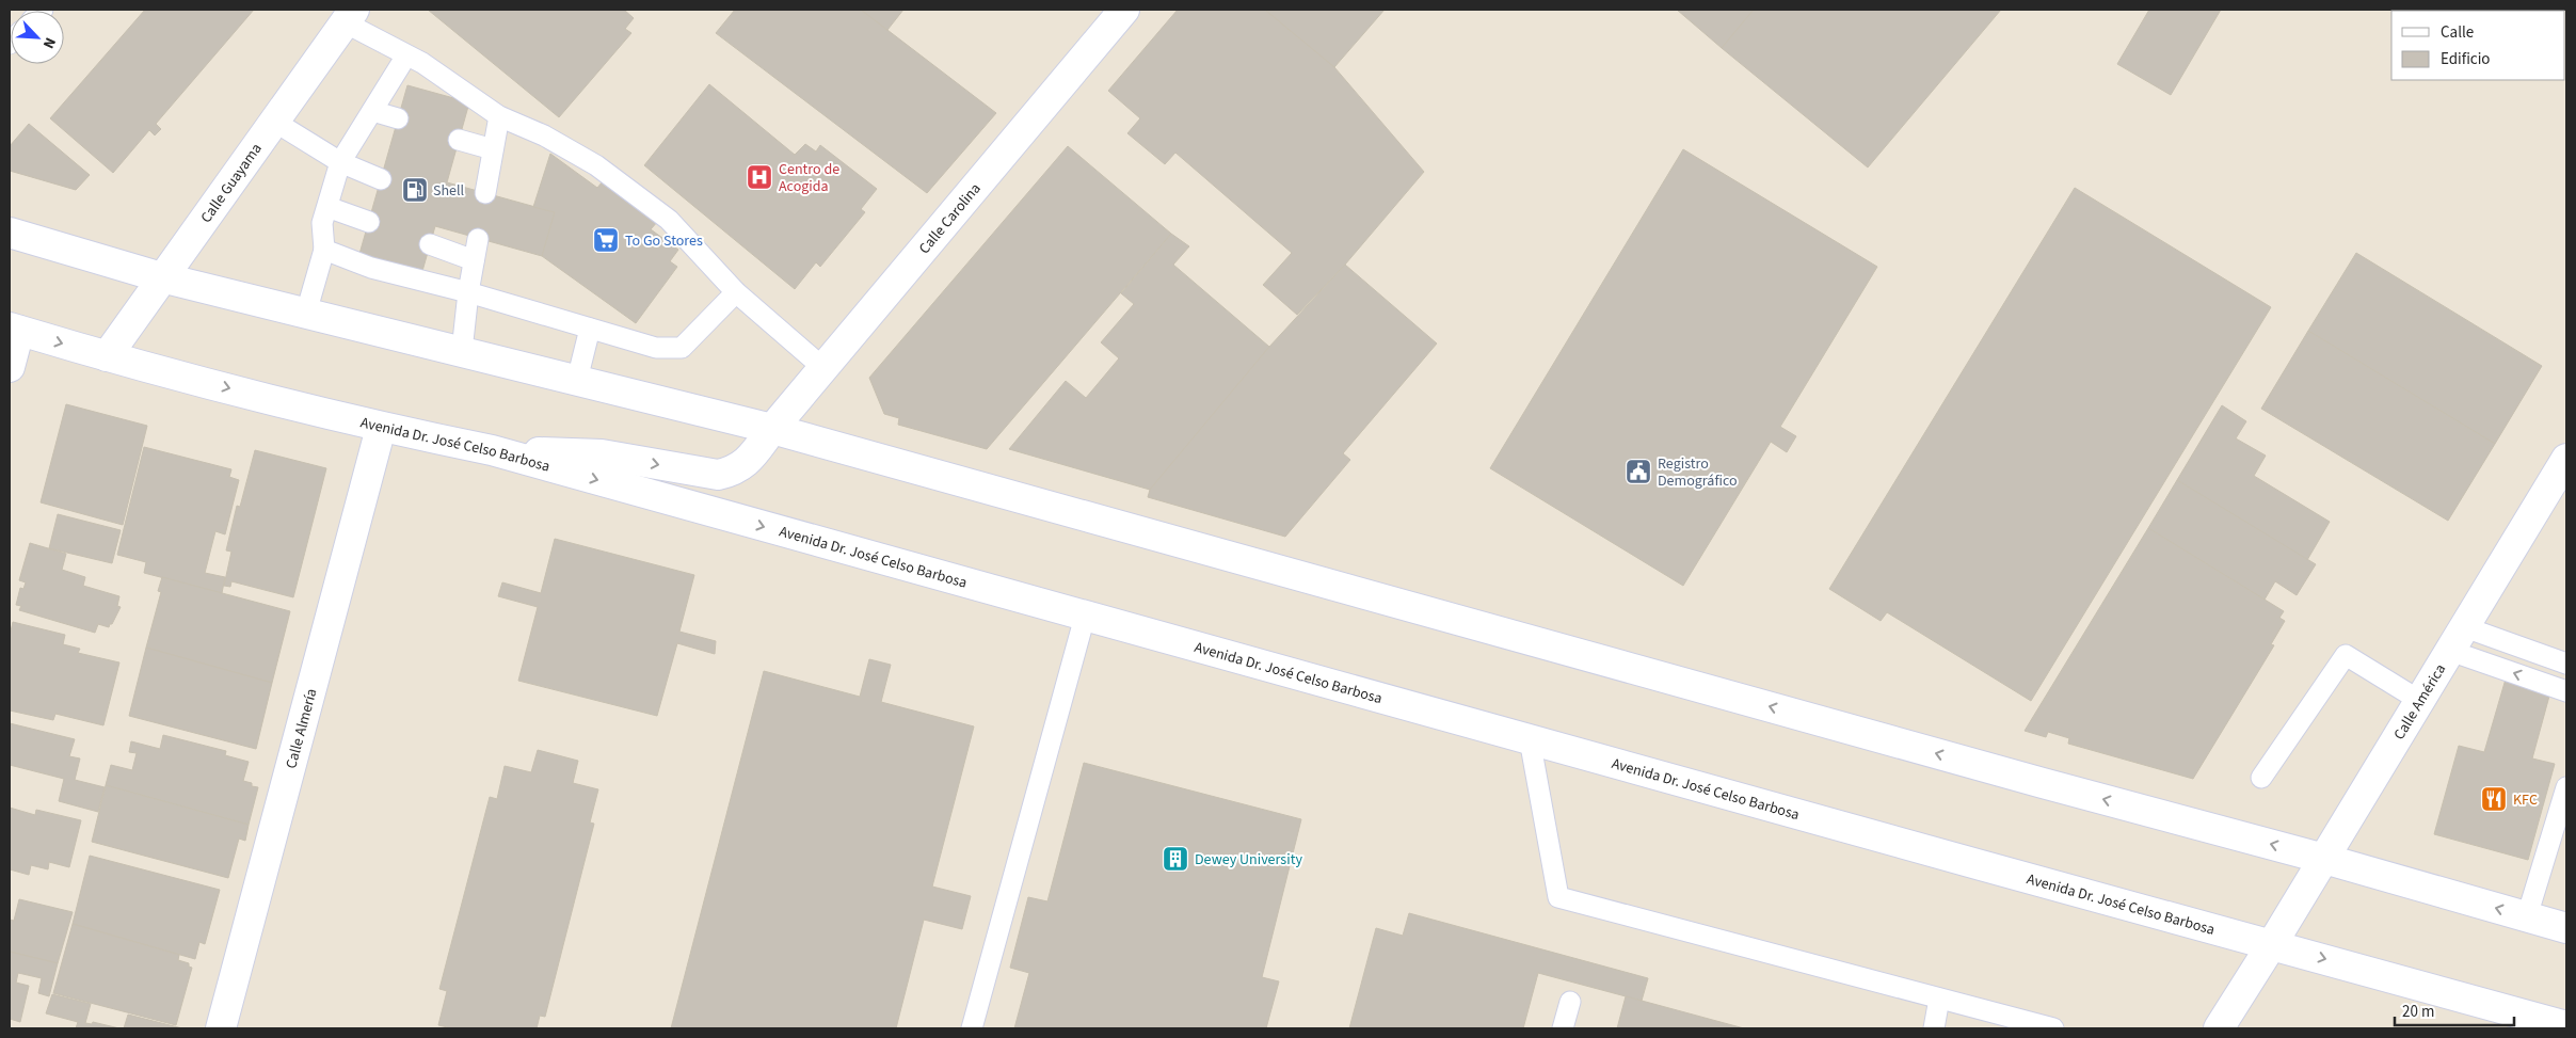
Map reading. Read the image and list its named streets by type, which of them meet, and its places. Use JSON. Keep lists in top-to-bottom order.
{
  "streets": {
    "main road": [
      "Calle Guayama",
      "Calle Carolina",
      "Avenida Dr. José Celso Barbosa",
      "Calle América",
      "Calle Almería"
    ]
  },
  "crossings": [
    ["Calle Guayama", "Avenida Dr. José Celso Barbosa"],
    ["Calle Carolina", "Avenida Dr. José Celso Barbosa"],
    ["Avenida Dr. José Celso Barbosa", "Calle América"],
    ["Avenida Dr. José Celso Barbosa", "Calle Almería"]
  ],
  "places": {
    "hospital": ["Centro de Acogida"],
    "fuel station": ["Shell"],
    "supermarket": ["To Go Stores"],
    "public building": ["Registro Demográfico"],
    "restaurant": ["KFC"],
    "building": ["Dewey University"]
  },
  "legend": ["Calle", "Edificio"],
  "scale_bar": "20 m",
  "north": "bottom right"
}
